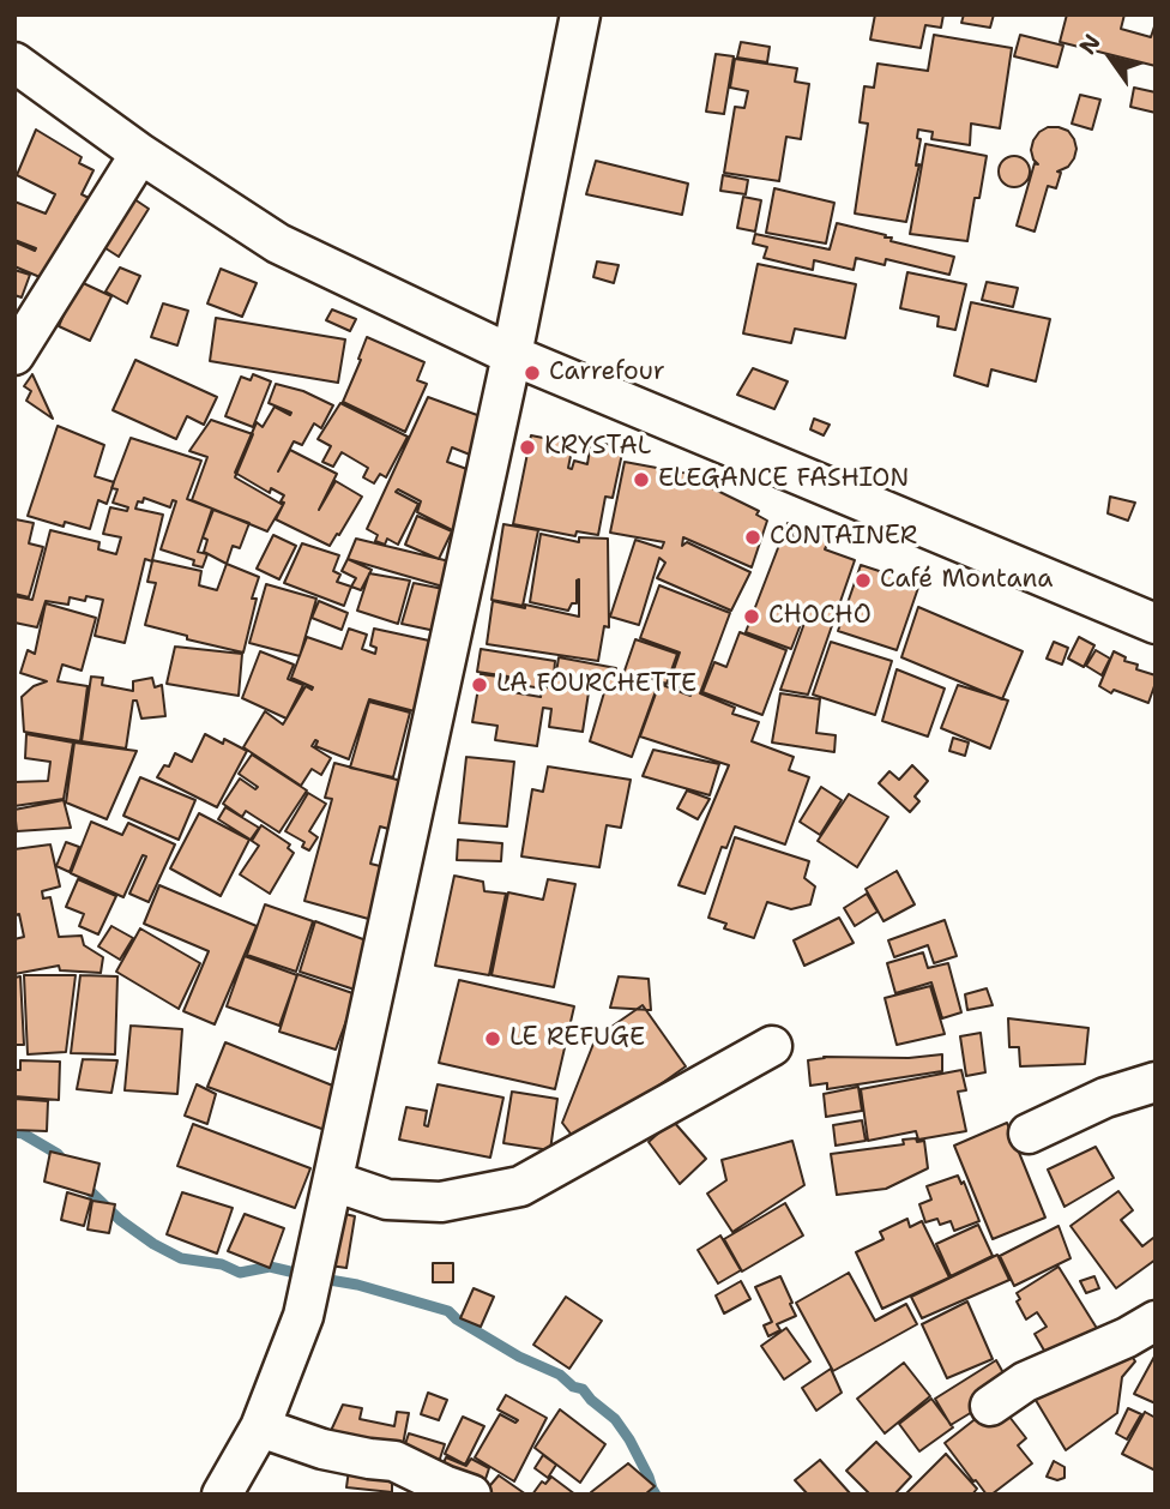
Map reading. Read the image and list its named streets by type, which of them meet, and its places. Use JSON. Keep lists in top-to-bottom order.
{
  "places": [
    "Carrefour",
    "KRYSTAL",
    "ELEGANCE FASHION",
    "CONTAINER",
    "Café Montana",
    "CHOCHO",
    "LA FOURCHETTE",
    "LE REFUGE"
  ],
  "north": "top left"
}
